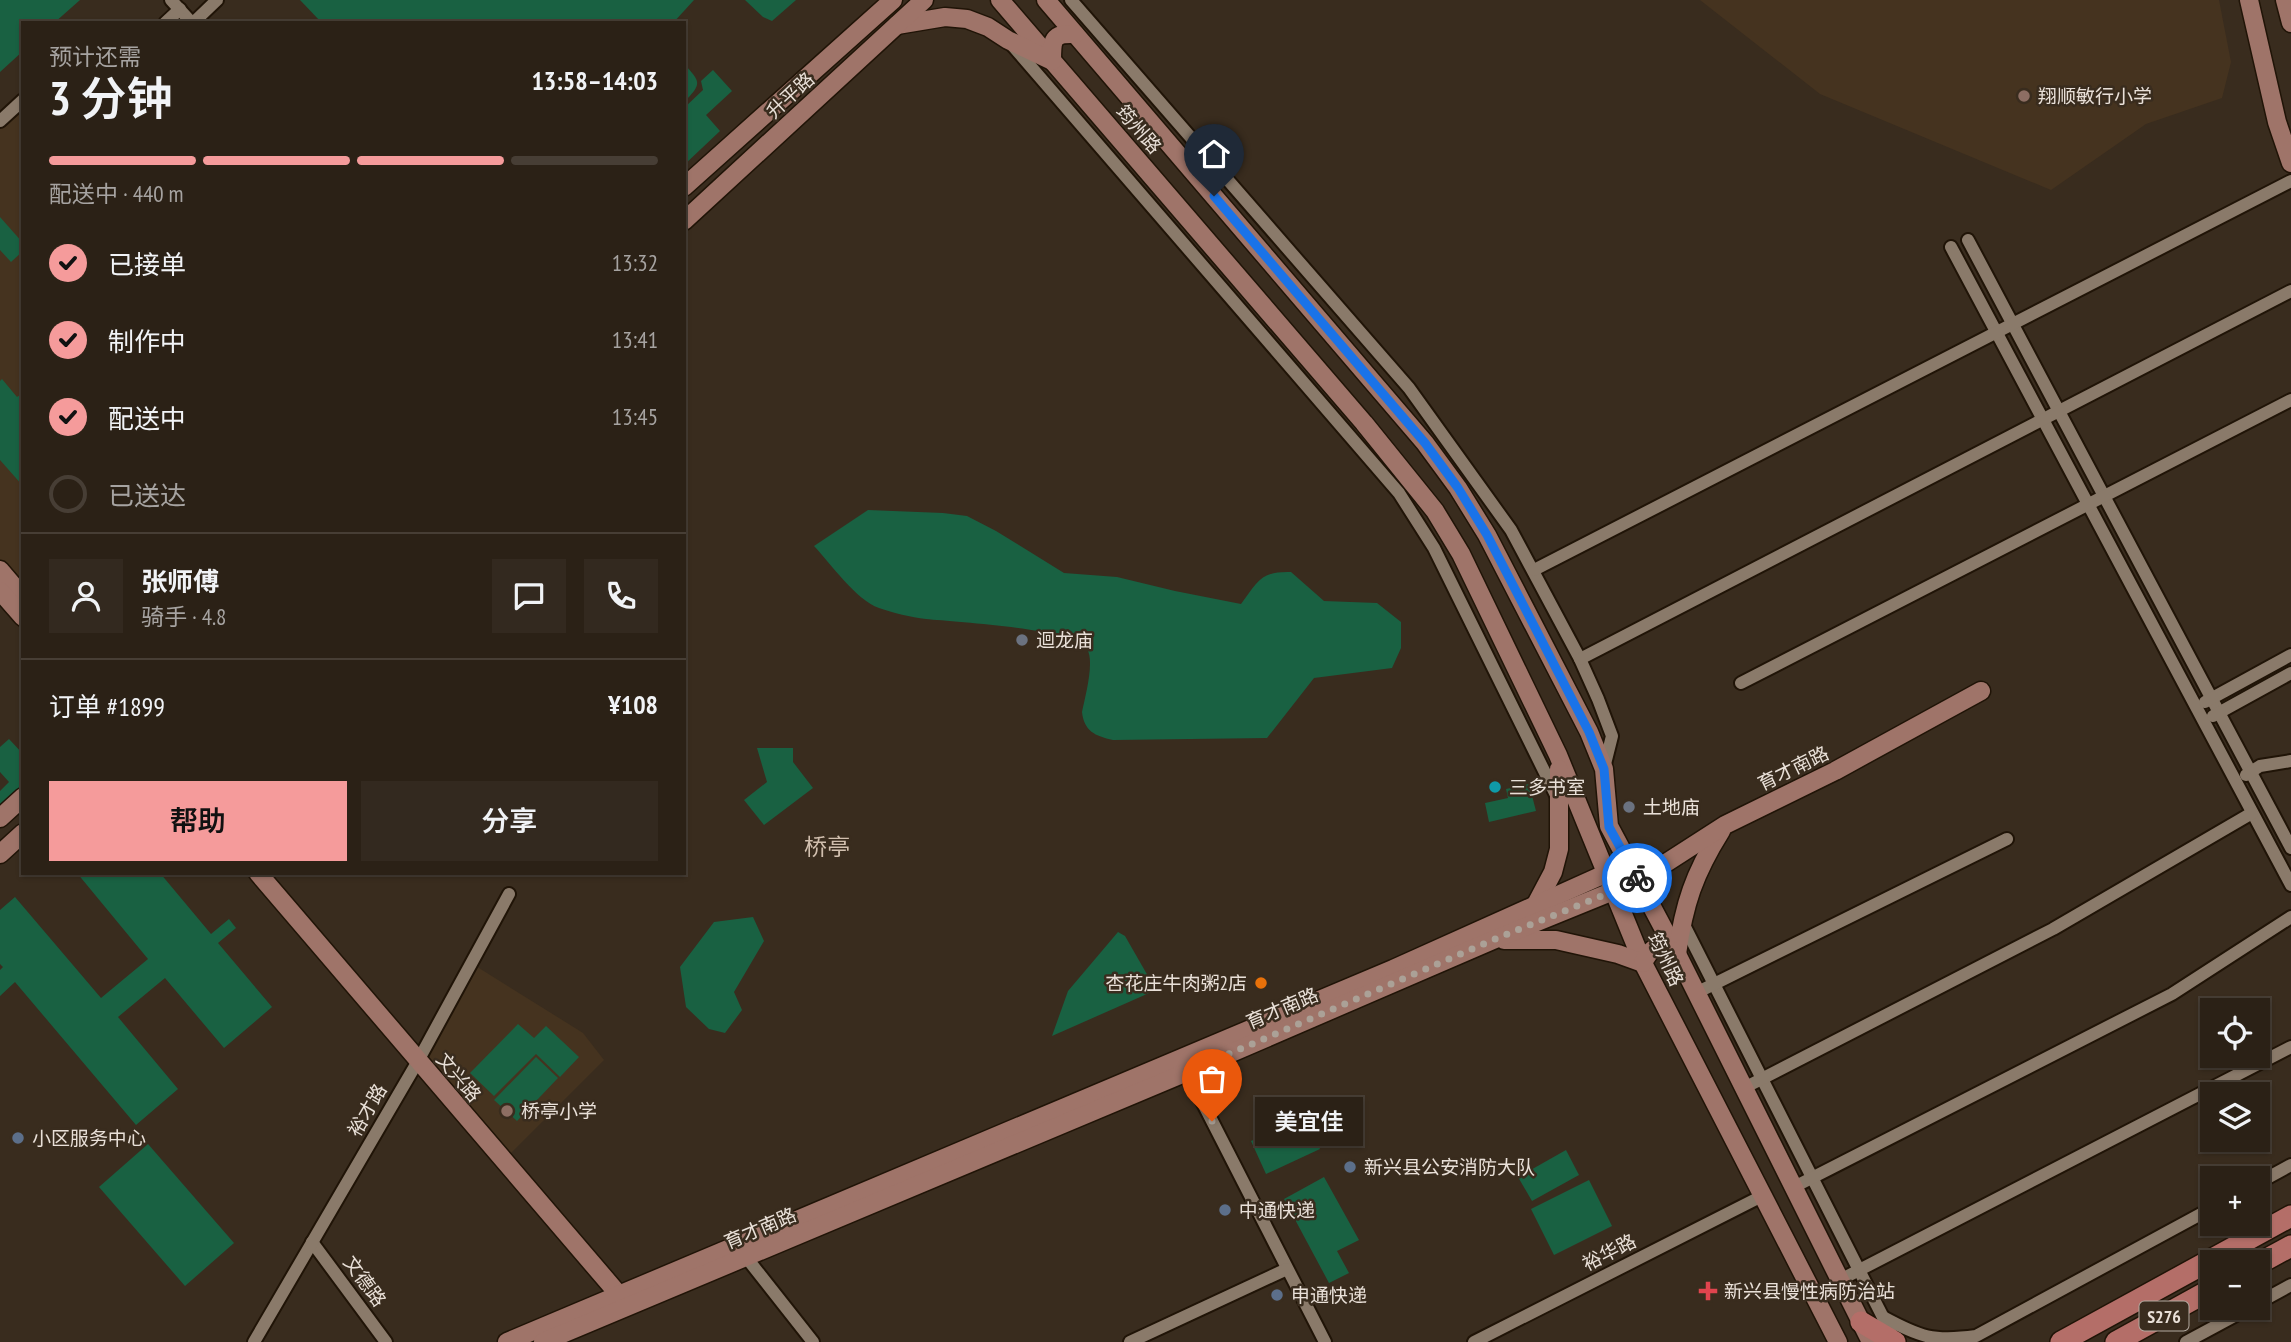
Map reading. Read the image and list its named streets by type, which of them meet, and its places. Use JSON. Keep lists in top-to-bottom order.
{
  "streets": {
    "main road": ["S276"],
    "street": [
      "升平路",
      "筠州路",
      "育才南路",
      "文兴路",
      "裕才路",
      "裕华路",
      "文德路"
    ]
  },
  "crossings": [
    ["筠州路", "育才南路"],
    ["筠州路", "裕华路"],
    ["育才南路", "文兴路"],
    ["文兴路", "裕才路"],
    ["裕才路", "文德路"]
  ],
  "districts": ["桥亭"],
  "places": {
    "other": [
      "翔顺敏行小学",
      "迴龙庙",
      "三多书室",
      "土地庙",
      "杏花庄牛肉粥2店",
      "桥亭小学",
      "美宜佳",
      "小区服务中心",
      "新兴县公安消防大队",
      "中通快递",
      "申通快递"
    ],
    "health": ["新兴县慢性病防治站"]
  },
  "page": {
    "heading": ["3 分钟", "预计还需", "13:58–14:03"],
    "panel": [
      "张师傅",
      "骑手 · 4.8",
      "订单 #1899",
      "¥108"
    ],
    "bar": "配送中 · 440 m",
    "list": [
      ["已接单", "13:32"],
      ["制作中", "13:41"],
      ["配送中", "13:45"],
      "已送达"
    ],
    "buttons": ["帮助", "分享"],
    "map_buttons": ["+", "−"],
    "bubble": "美宜佳"
  }
}
